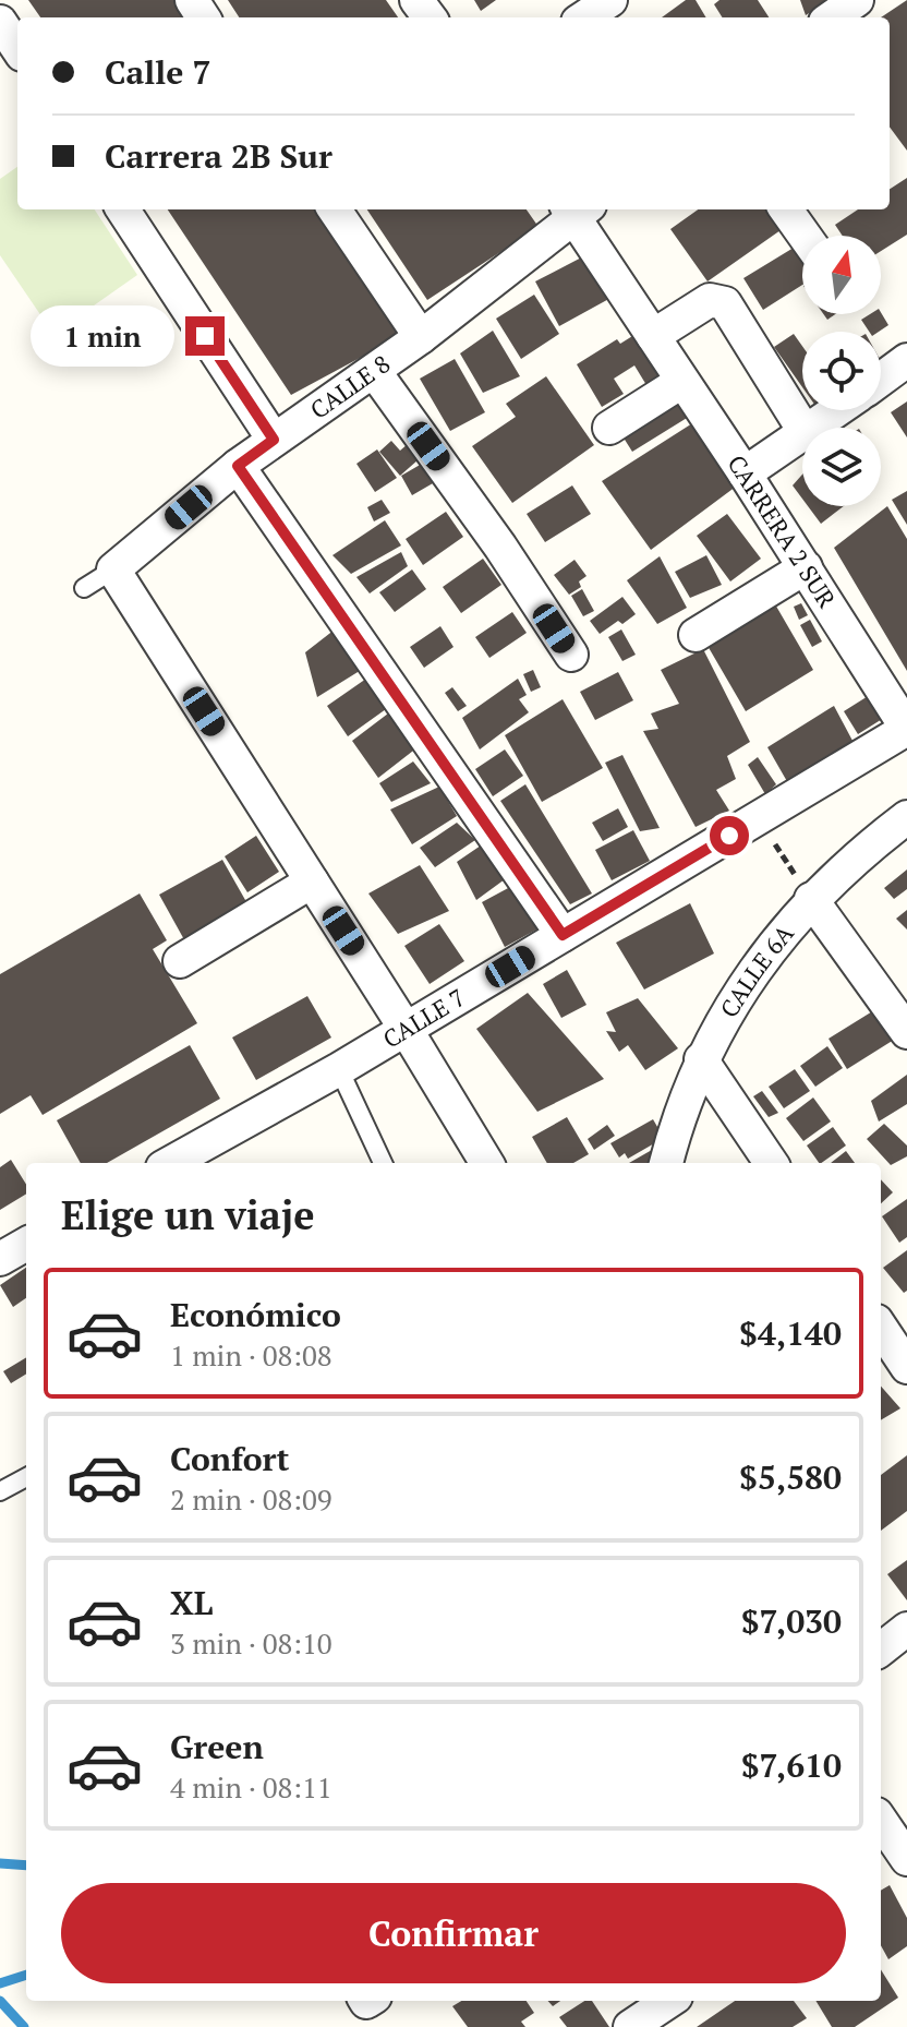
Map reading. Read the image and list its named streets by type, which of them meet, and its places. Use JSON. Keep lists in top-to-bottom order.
{
  "streets": {
    "street": [
      "CALLE 8",
      "CARRERA 2 SUR",
      "CALLE 6A",
      "CALLE 7"
    ]
  },
  "crossings": [
    ["CALLE 8", "CARRERA 2 SUR"],
    ["CARRERA 2 SUR", "CALLE 7"]
  ],
  "north": "top",
  "page": {
    "banner": ["Calle 7", "Carrera 2B Sur"],
    "bubble": "1 min",
    "heading": "Elige un viaje",
    "list": [
      {
        "name": "Económico",
        "note": "1 min · 08:08",
        "value": "$4,140"
      },
      {
        "name": "Confort",
        "note": "2 min · 08:09",
        "value": "$5,580"
      },
      {
        "name": "XL",
        "note": "3 min · 08:10",
        "value": "$7,030"
      },
      {
        "name": "Green",
        "note": "4 min · 08:11",
        "value": "$7,610"
      }
    ],
    "buttons": "Confirmar"
  }
}
